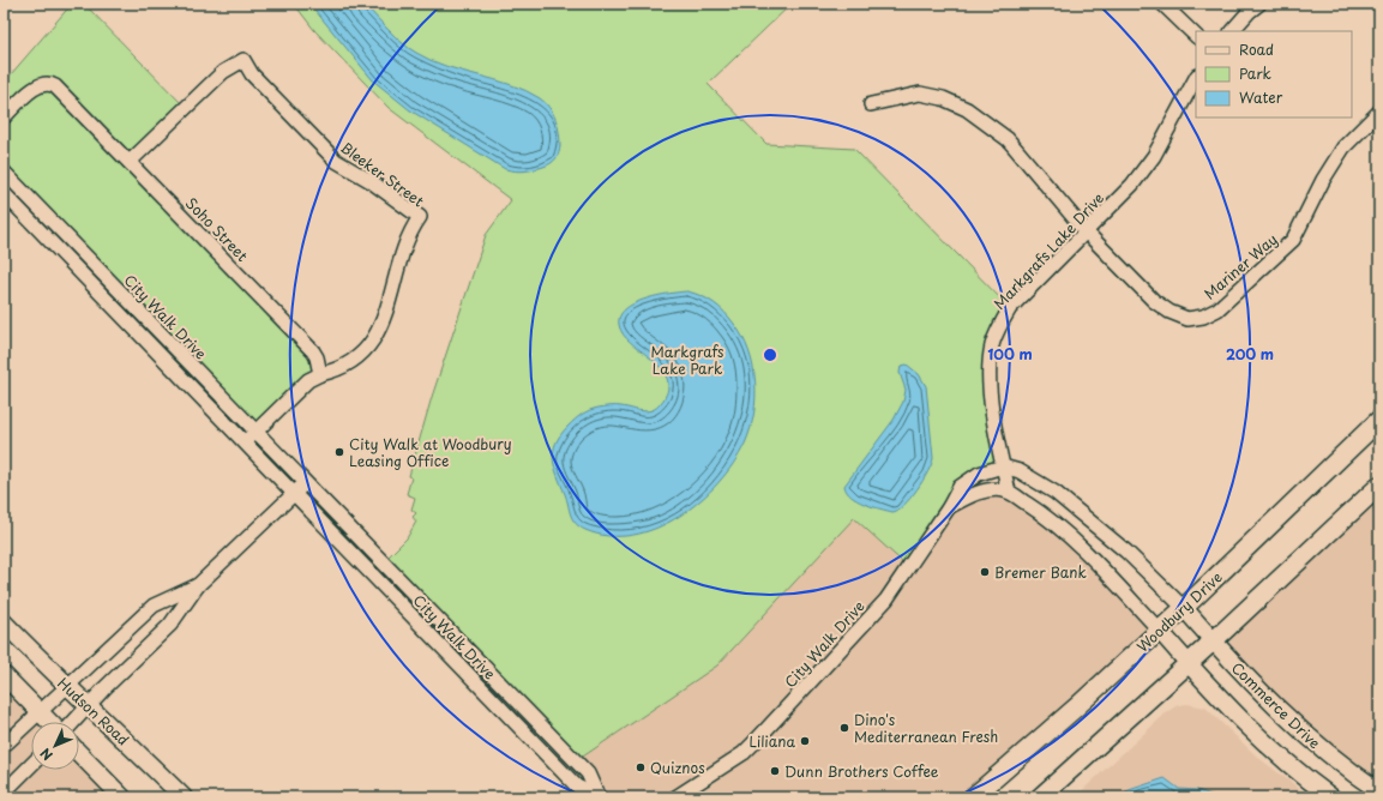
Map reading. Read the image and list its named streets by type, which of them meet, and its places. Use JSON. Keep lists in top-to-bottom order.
{
  "streets": {
    "main road": ["Woodbury Drive"],
    "street": [
      "Bleeker Street",
      "Soho Street",
      "Markgrafs Lake Drive",
      "Mariner Way",
      "City Walk Drive",
      "Commerce Drive",
      "Hudson Road"
    ]
  },
  "crossings": [
    ["Bleeker Street", "Soho Street"],
    ["Markgrafs Lake Drive", "Mariner Way"],
    ["Markgrafs Lake Drive", "City Walk Drive"],
    ["Woodbury Drive", "Commerce Drive"]
  ],
  "parks": ["Markgrafs Lake Park"],
  "places": [
    "City Walk at Woodbury Leasing Office",
    "Bremer Bank",
    "Dino's Mediterranean Fresh",
    "Liliana",
    "Quiznos",
    "Dunn Brothers Coffee"
  ],
  "legend": ["Road", "Park", "Water"],
  "north": "bottom left",
  "rings": ["100 m", "200 m"]
}
